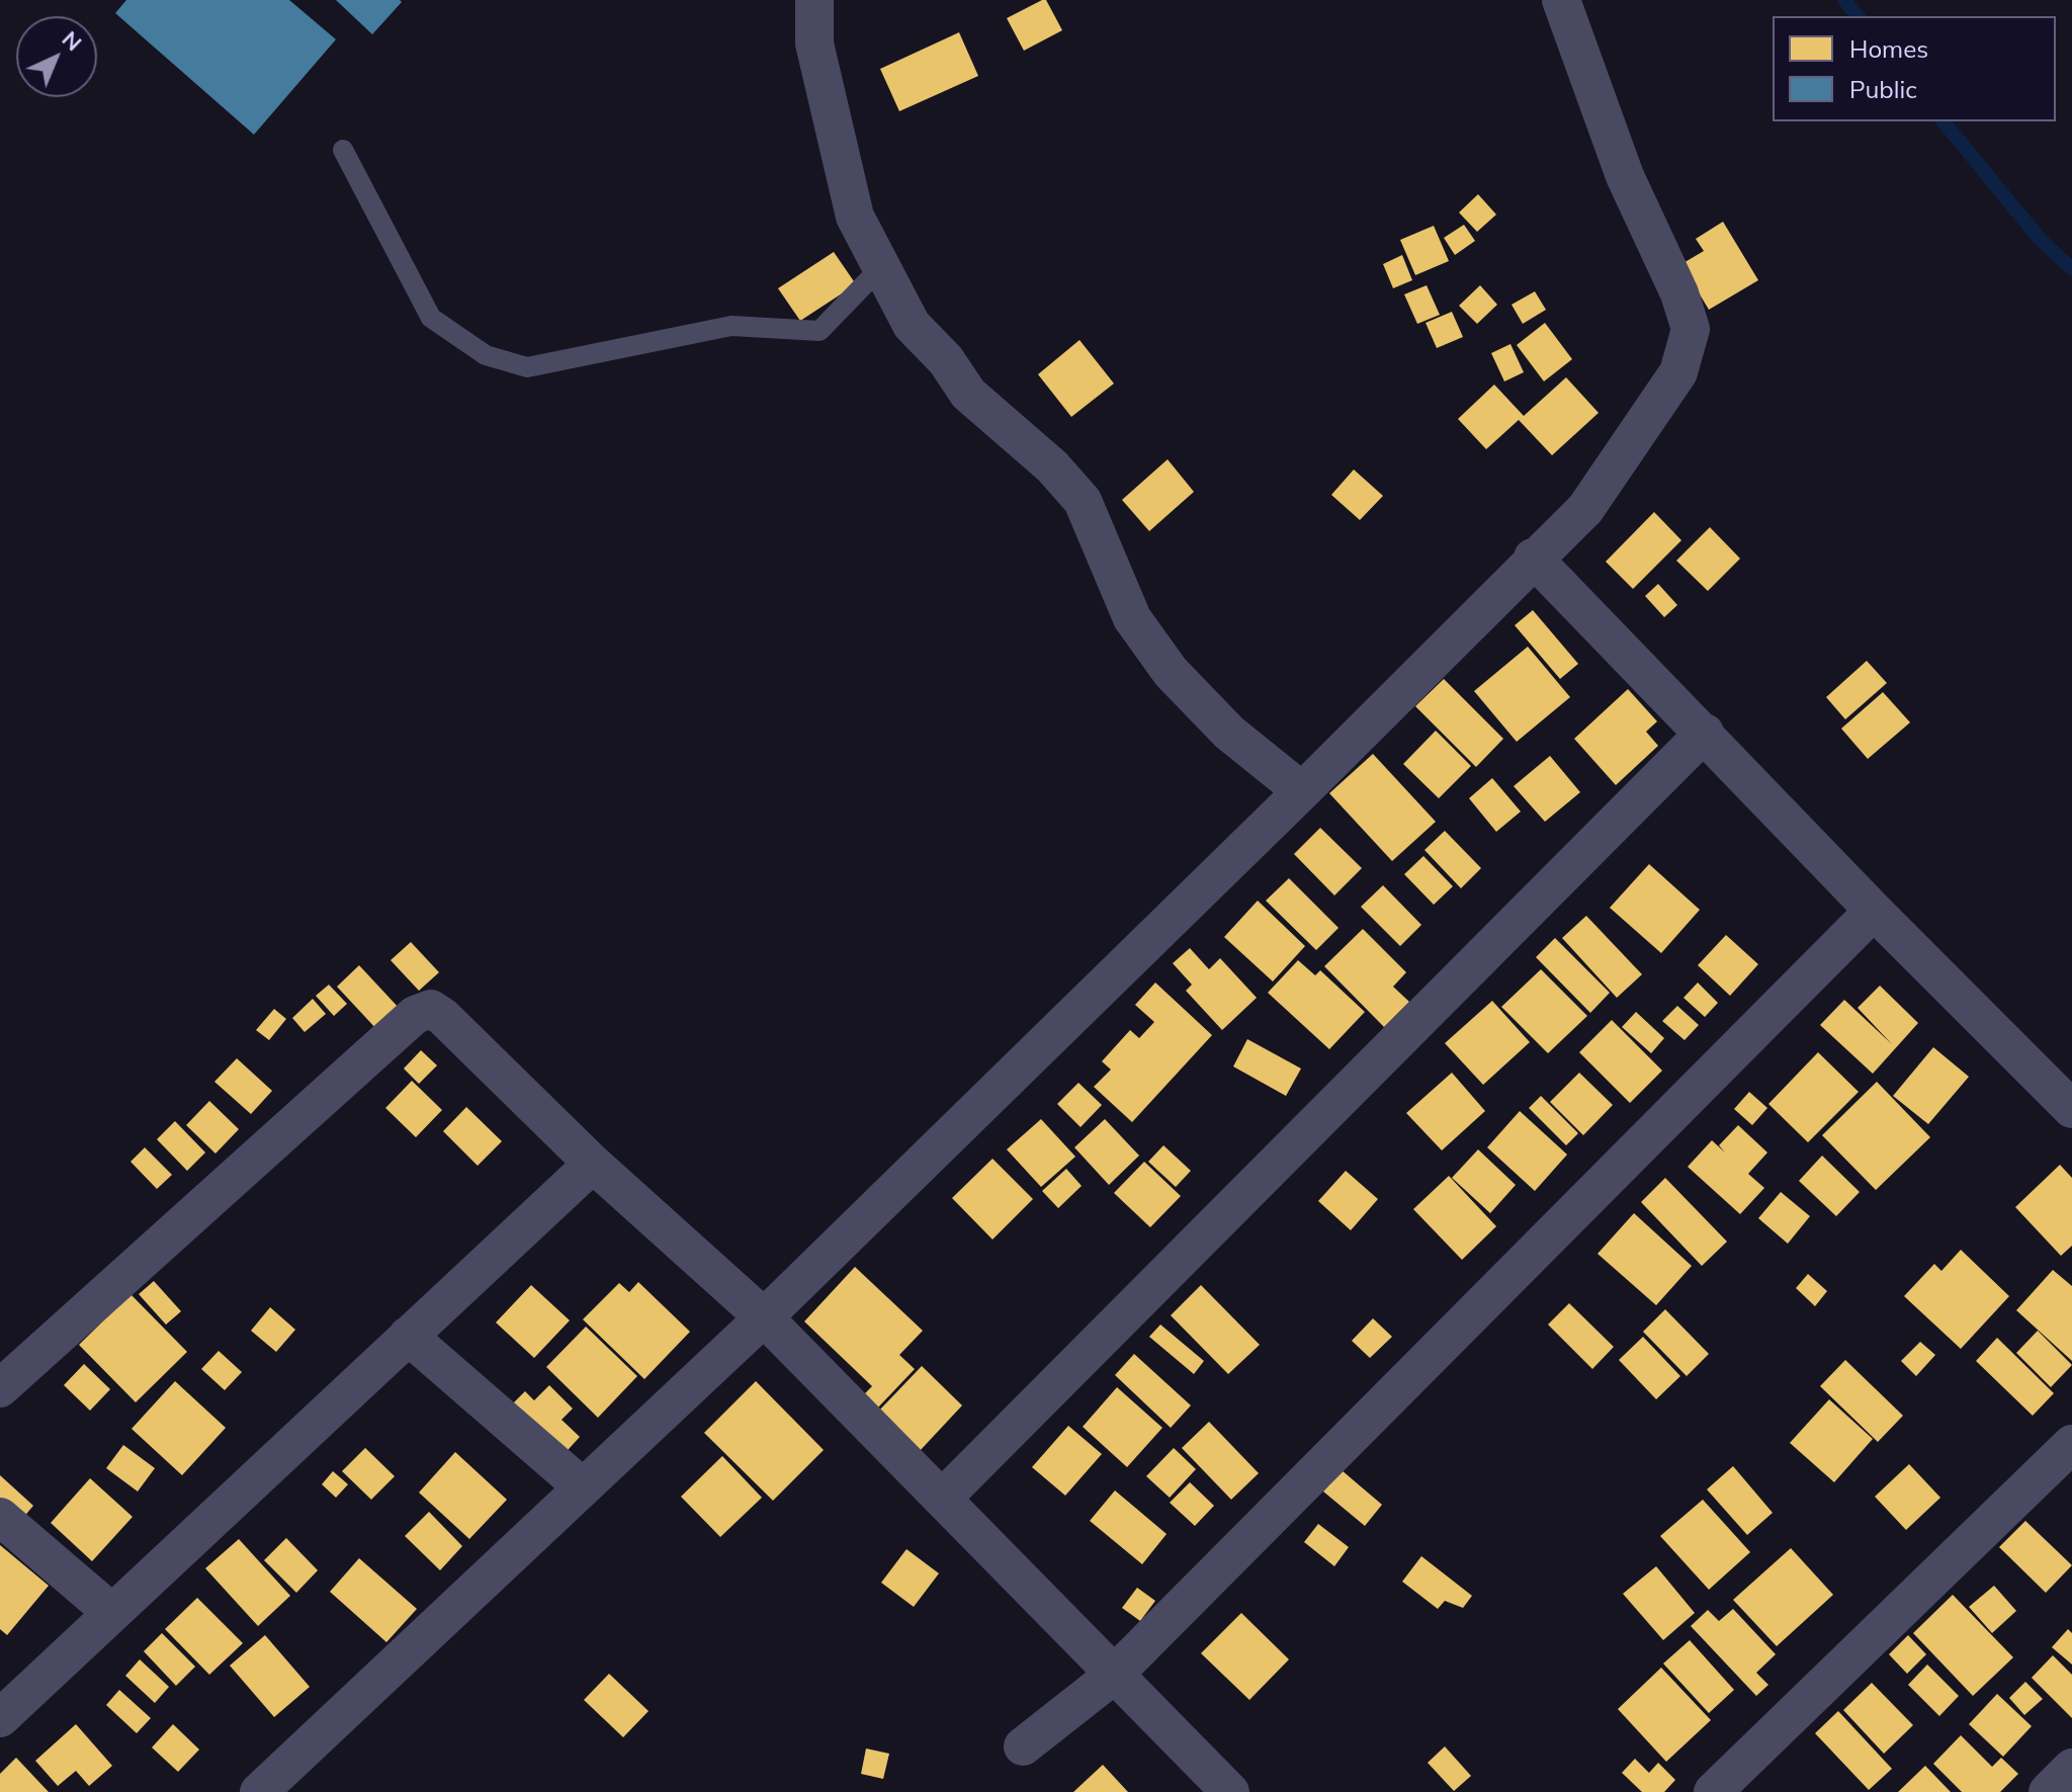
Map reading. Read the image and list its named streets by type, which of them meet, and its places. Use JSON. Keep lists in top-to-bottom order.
{
  "legend": ["Homes", "Public"],
  "north": "top right"
}
